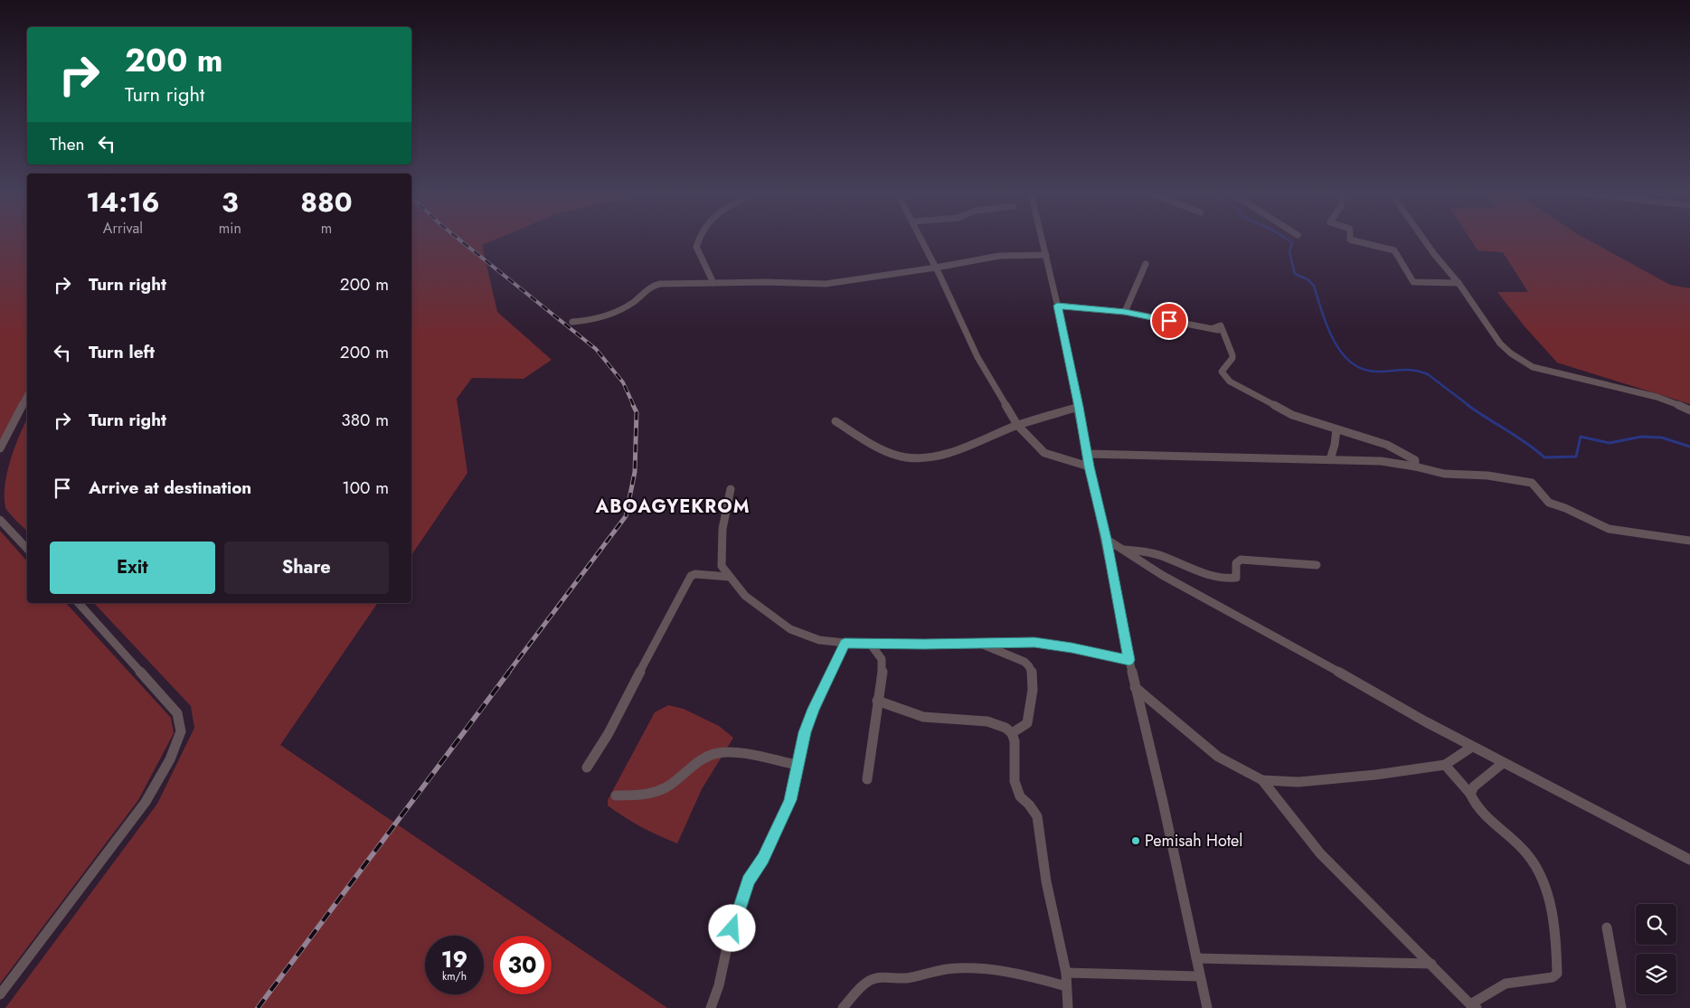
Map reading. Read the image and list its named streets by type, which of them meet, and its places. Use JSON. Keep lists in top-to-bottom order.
{
  "districts": ["ABOAGYEKROM"],
  "places": ["Pemisah Hotel"],
  "page": {
    "turn": ["200 m", "Turn right"],
    "then": "Then",
    "eta": [
      "14:16",
      "Arrival",
      "3",
      "min",
      "880",
      "m"
    ],
    "list": [
      {
        "name": "Turn right",
        "value": "200 m"
      },
      {
        "name": "Turn left",
        "value": "200 m"
      },
      {
        "name": "Turn right",
        "value": "380 m"
      },
      {
        "name": "Arrive at destination",
        "value": "100 m"
      }
    ],
    "buttons": ["Exit", "Share"],
    "speed": "19 km/h",
    "limit": "30"
  }
}
